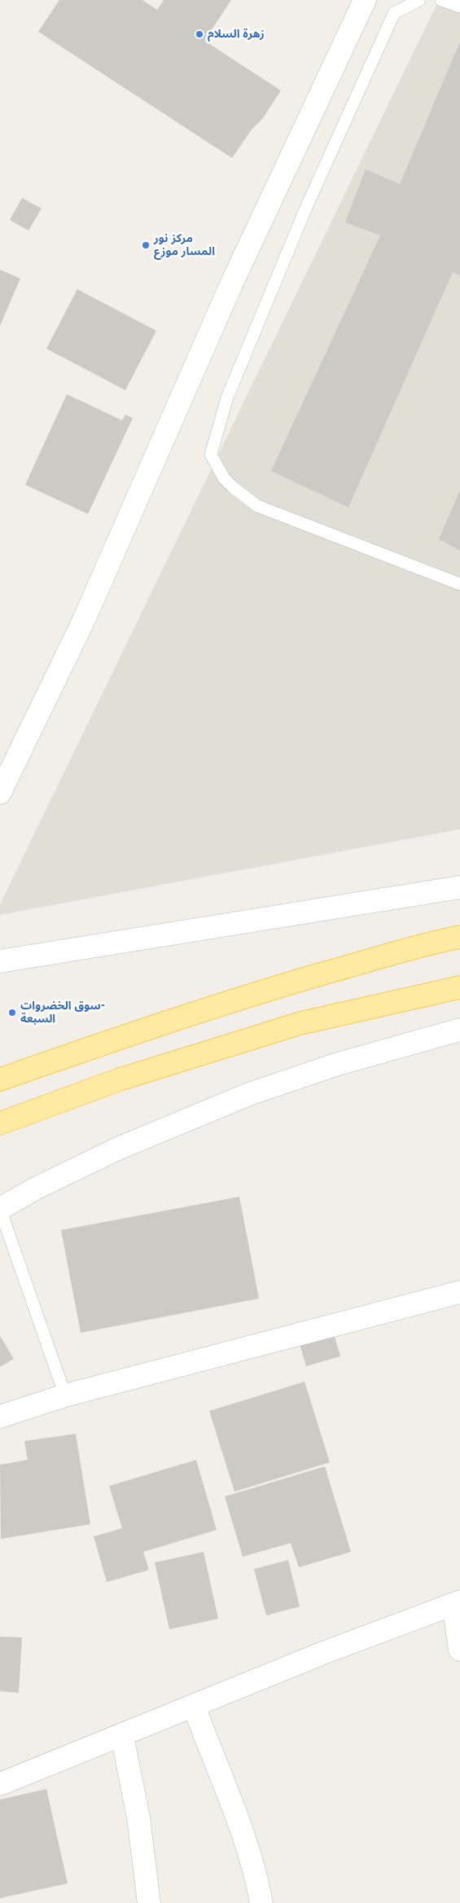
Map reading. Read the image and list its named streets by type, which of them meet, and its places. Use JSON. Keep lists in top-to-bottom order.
{
  "places": ["زهرة السلام", "مركز نور المسار موزع", "سوق الخضروات- السبعة"]
}
